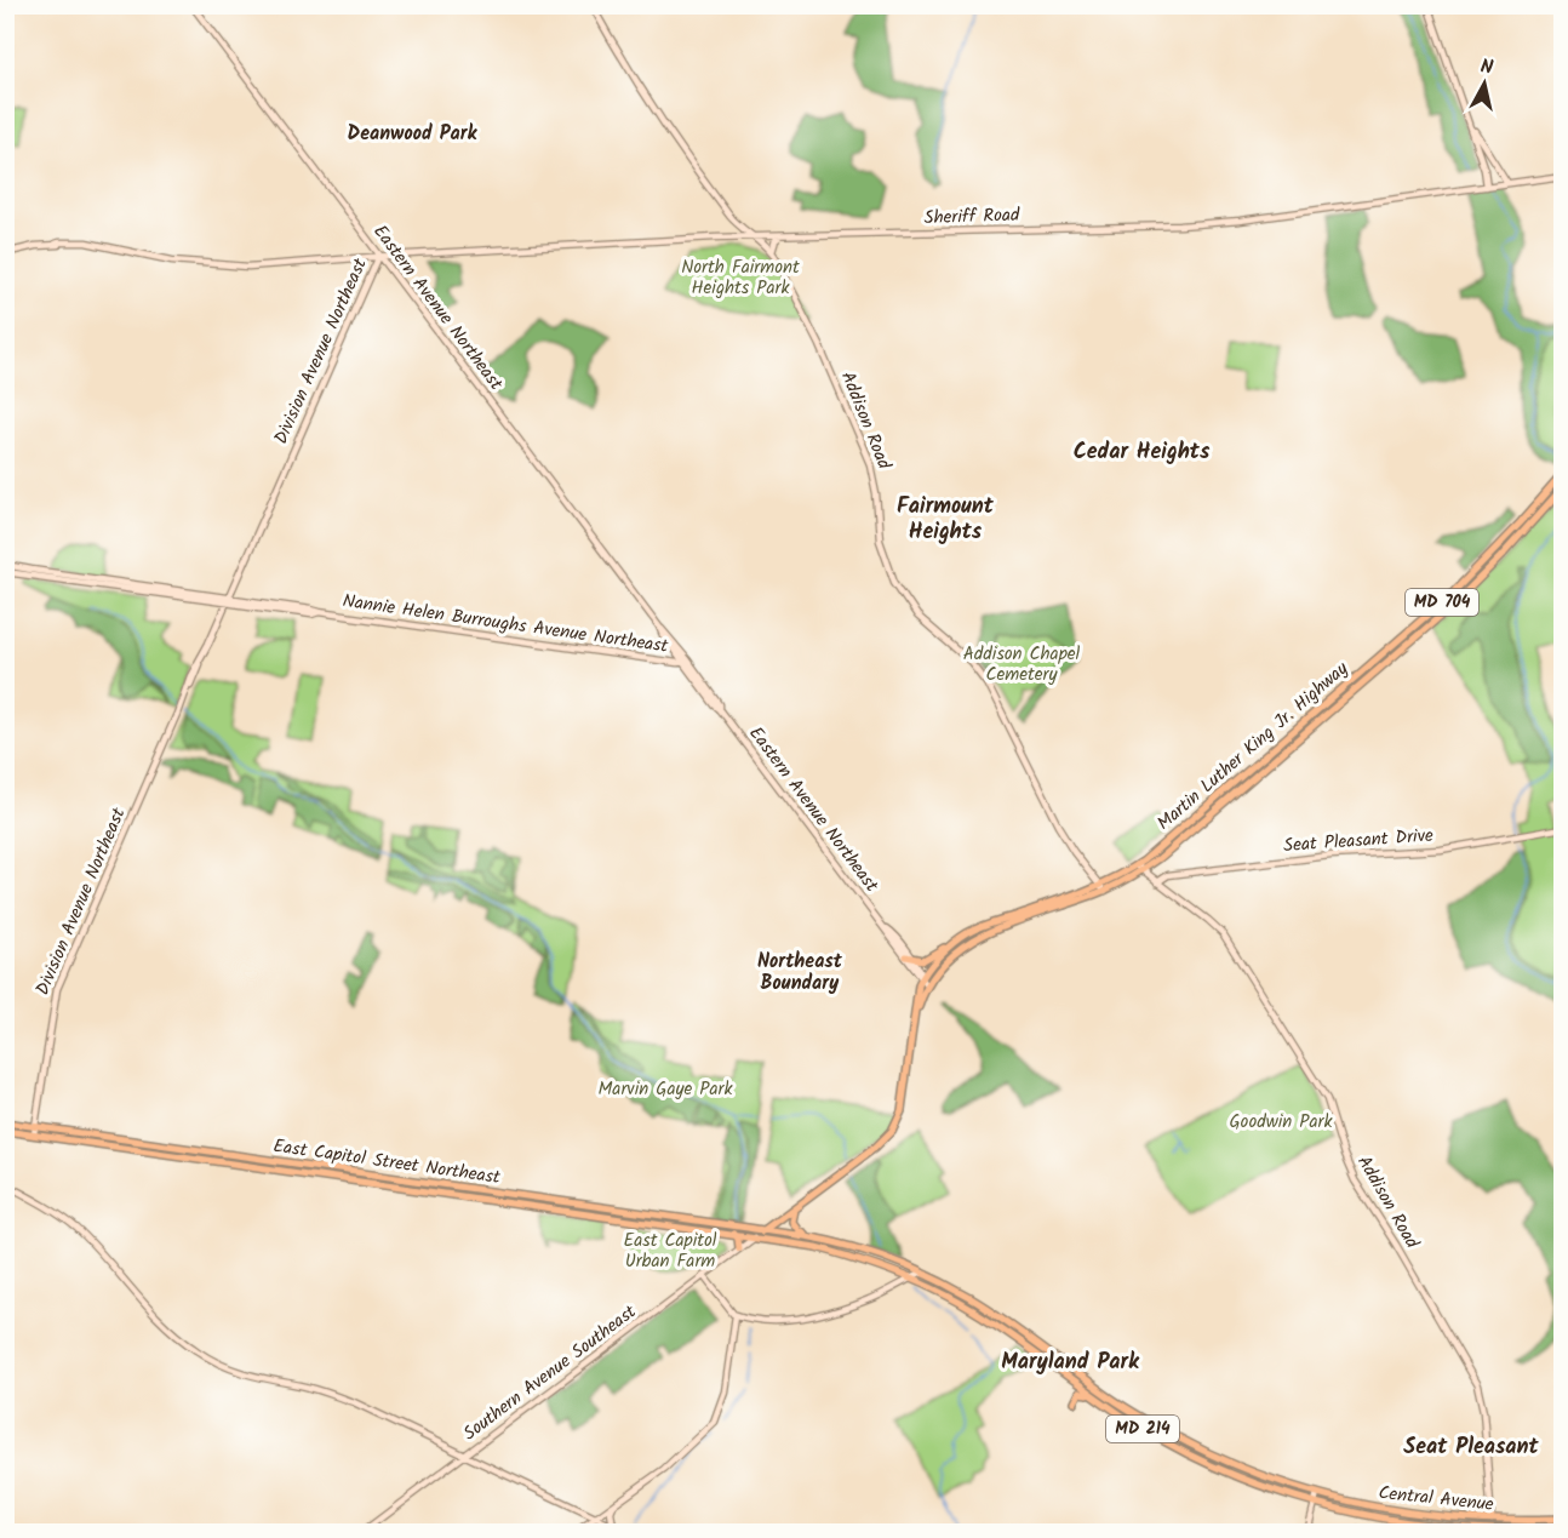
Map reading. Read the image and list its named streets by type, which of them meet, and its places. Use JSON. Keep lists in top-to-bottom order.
{
  "streets": {
    "main road": [
      "Sheriff Road",
      "Eastern Avenue Northeast",
      "Division Avenue Northeast",
      "Addison Road",
      "MD 704",
      "Nannie Helen Burroughs Avenue Northeast",
      "Martin Luther King Jr. Highway",
      "Seat Pleasant Drive",
      "East Capitol Street Northeast",
      "Southern Avenue Southeast",
      "MD 214",
      "Central Avenue"
    ]
  },
  "crossings": [
    ["Sheriff Road", "Eastern Avenue Northeast"],
    ["Sheriff Road", "Division Avenue Northeast"],
    ["Sheriff Road", "Addison Road"],
    ["Eastern Avenue Northeast", "Division Avenue Northeast"],
    ["Eastern Avenue Northeast", "Nannie Helen Burroughs Avenue Northeast"],
    ["Eastern Avenue Northeast", "Martin Luther King Jr. Highway"],
    ["Division Avenue Northeast", "Nannie Helen Burroughs Avenue Northeast"],
    ["Division Avenue Northeast", "East Capitol Street Northeast"],
    ["Addison Road", "Martin Luther King Jr. Highway"],
    ["Addison Road", "Seat Pleasant Drive"],
    ["Addison Road", "Central Avenue"],
    ["East Capitol Street Northeast", "MD 214"],
    ["Southern Avenue Southeast", "MD 214"],
    ["MD 214", "Central Avenue"]
  ],
  "districts": [
    "Deanwood Park",
    "Cedar Heights",
    "Fairmount Heights",
    "Northeast Boundary",
    "Maryland Park",
    "Seat Pleasant"
  ],
  "parks": [
    "North Fairmont Heights Park",
    "Addison Chapel Cemetery",
    "Marvin Gaye Park",
    "Goodwin Park",
    "East Capitol Urban Farm"
  ],
  "north": "top"
}
